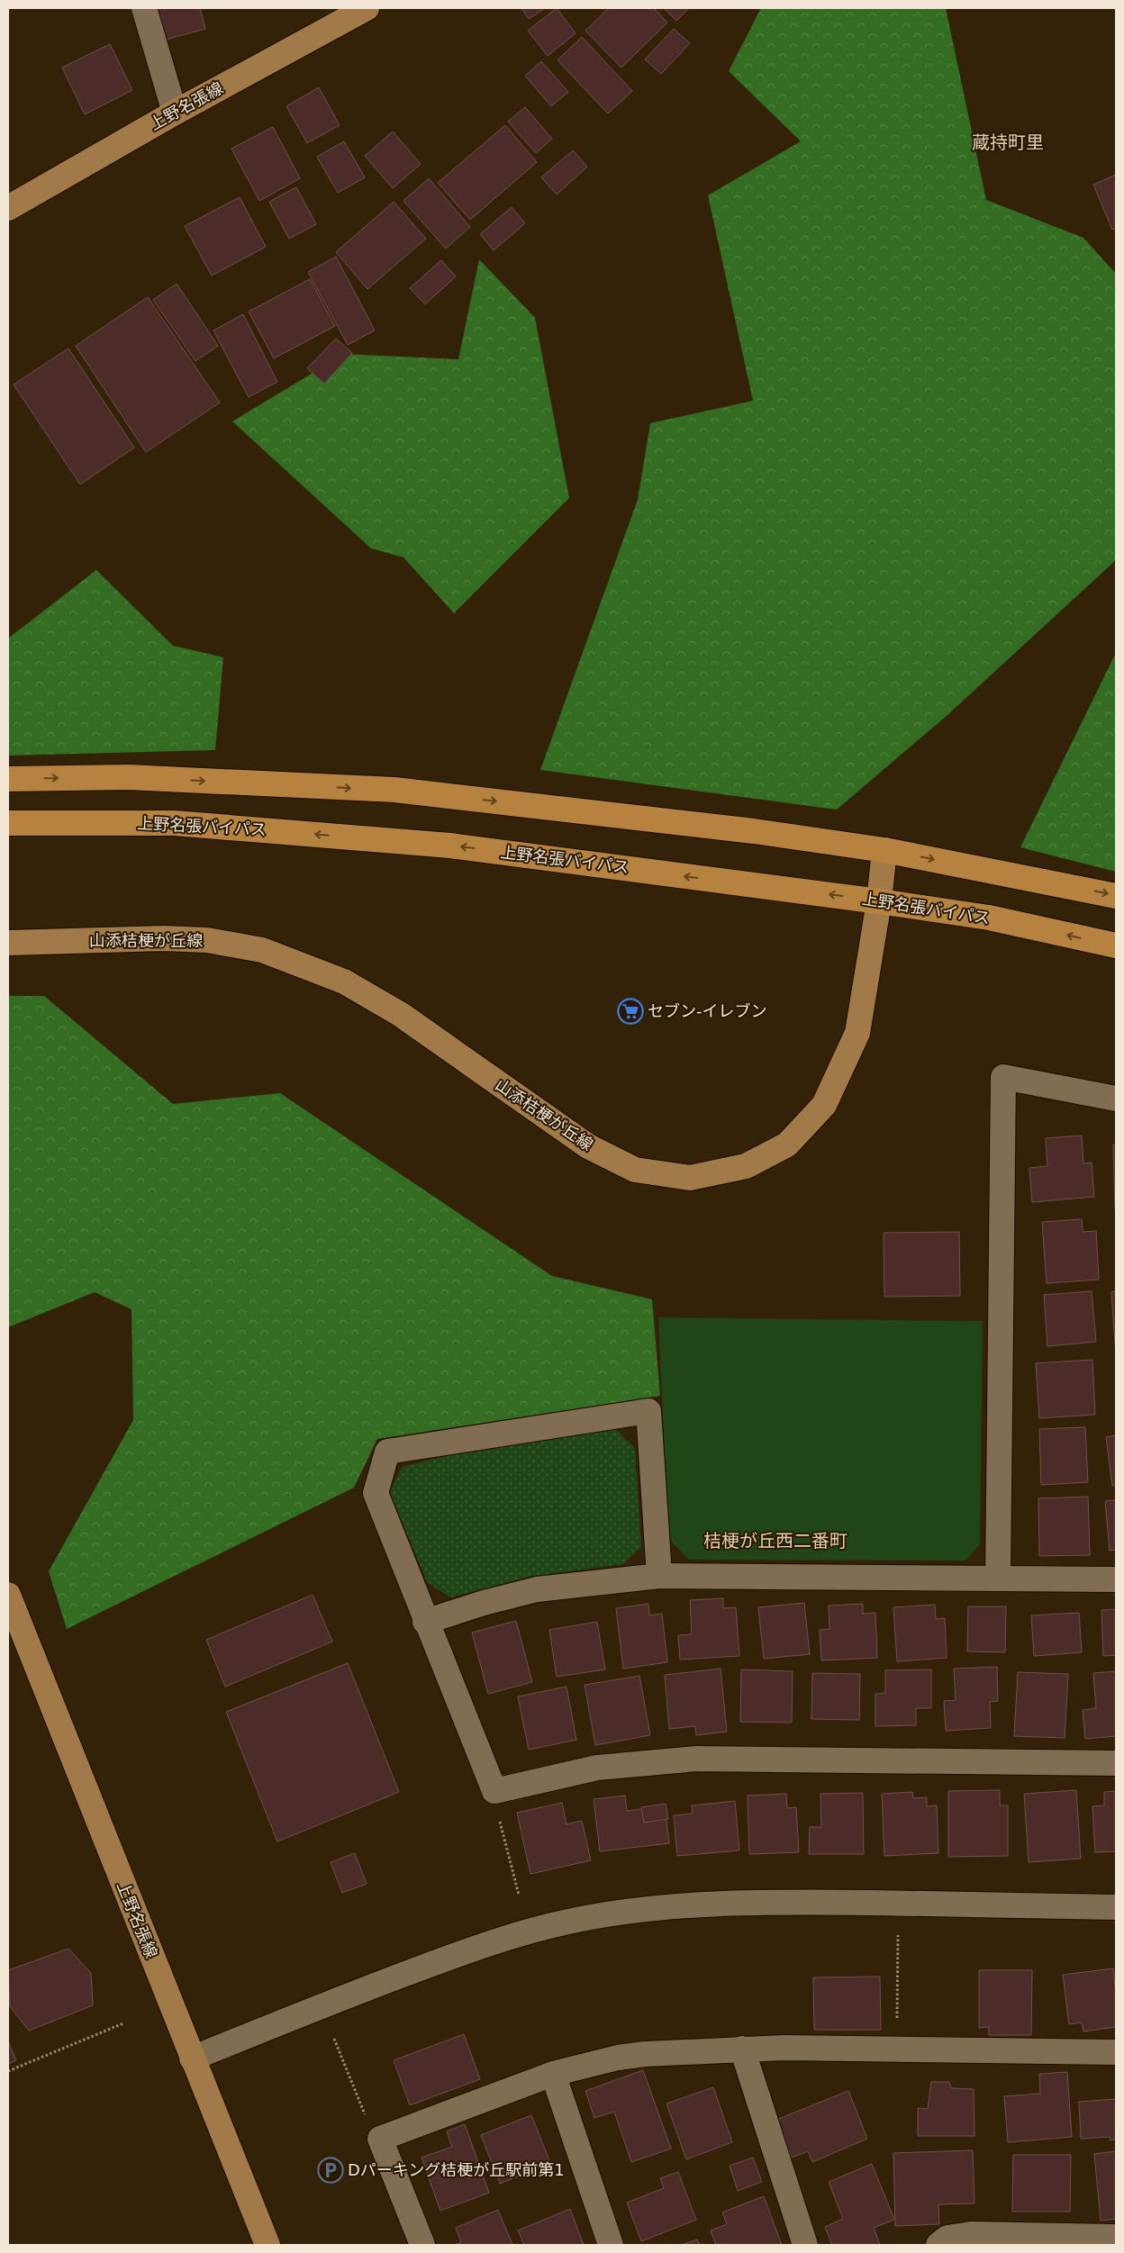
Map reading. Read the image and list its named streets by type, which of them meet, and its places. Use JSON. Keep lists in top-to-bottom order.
{
  "streets": {
    "highway": ["上野名張バイパス"],
    "main road": ["上野名張線", "山添桔梗が丘線"]
  },
  "crossings": [
    ["上野名張バイパス", "山添桔梗が丘線"]
  ],
  "districts": ["蔵持町里", "桔梗が丘西二番町"],
  "places": {
    "supermarket": ["セブン-イレブン"],
    "parking": ["Dパーキング桔梗が丘駅前第1"]
  }
}
